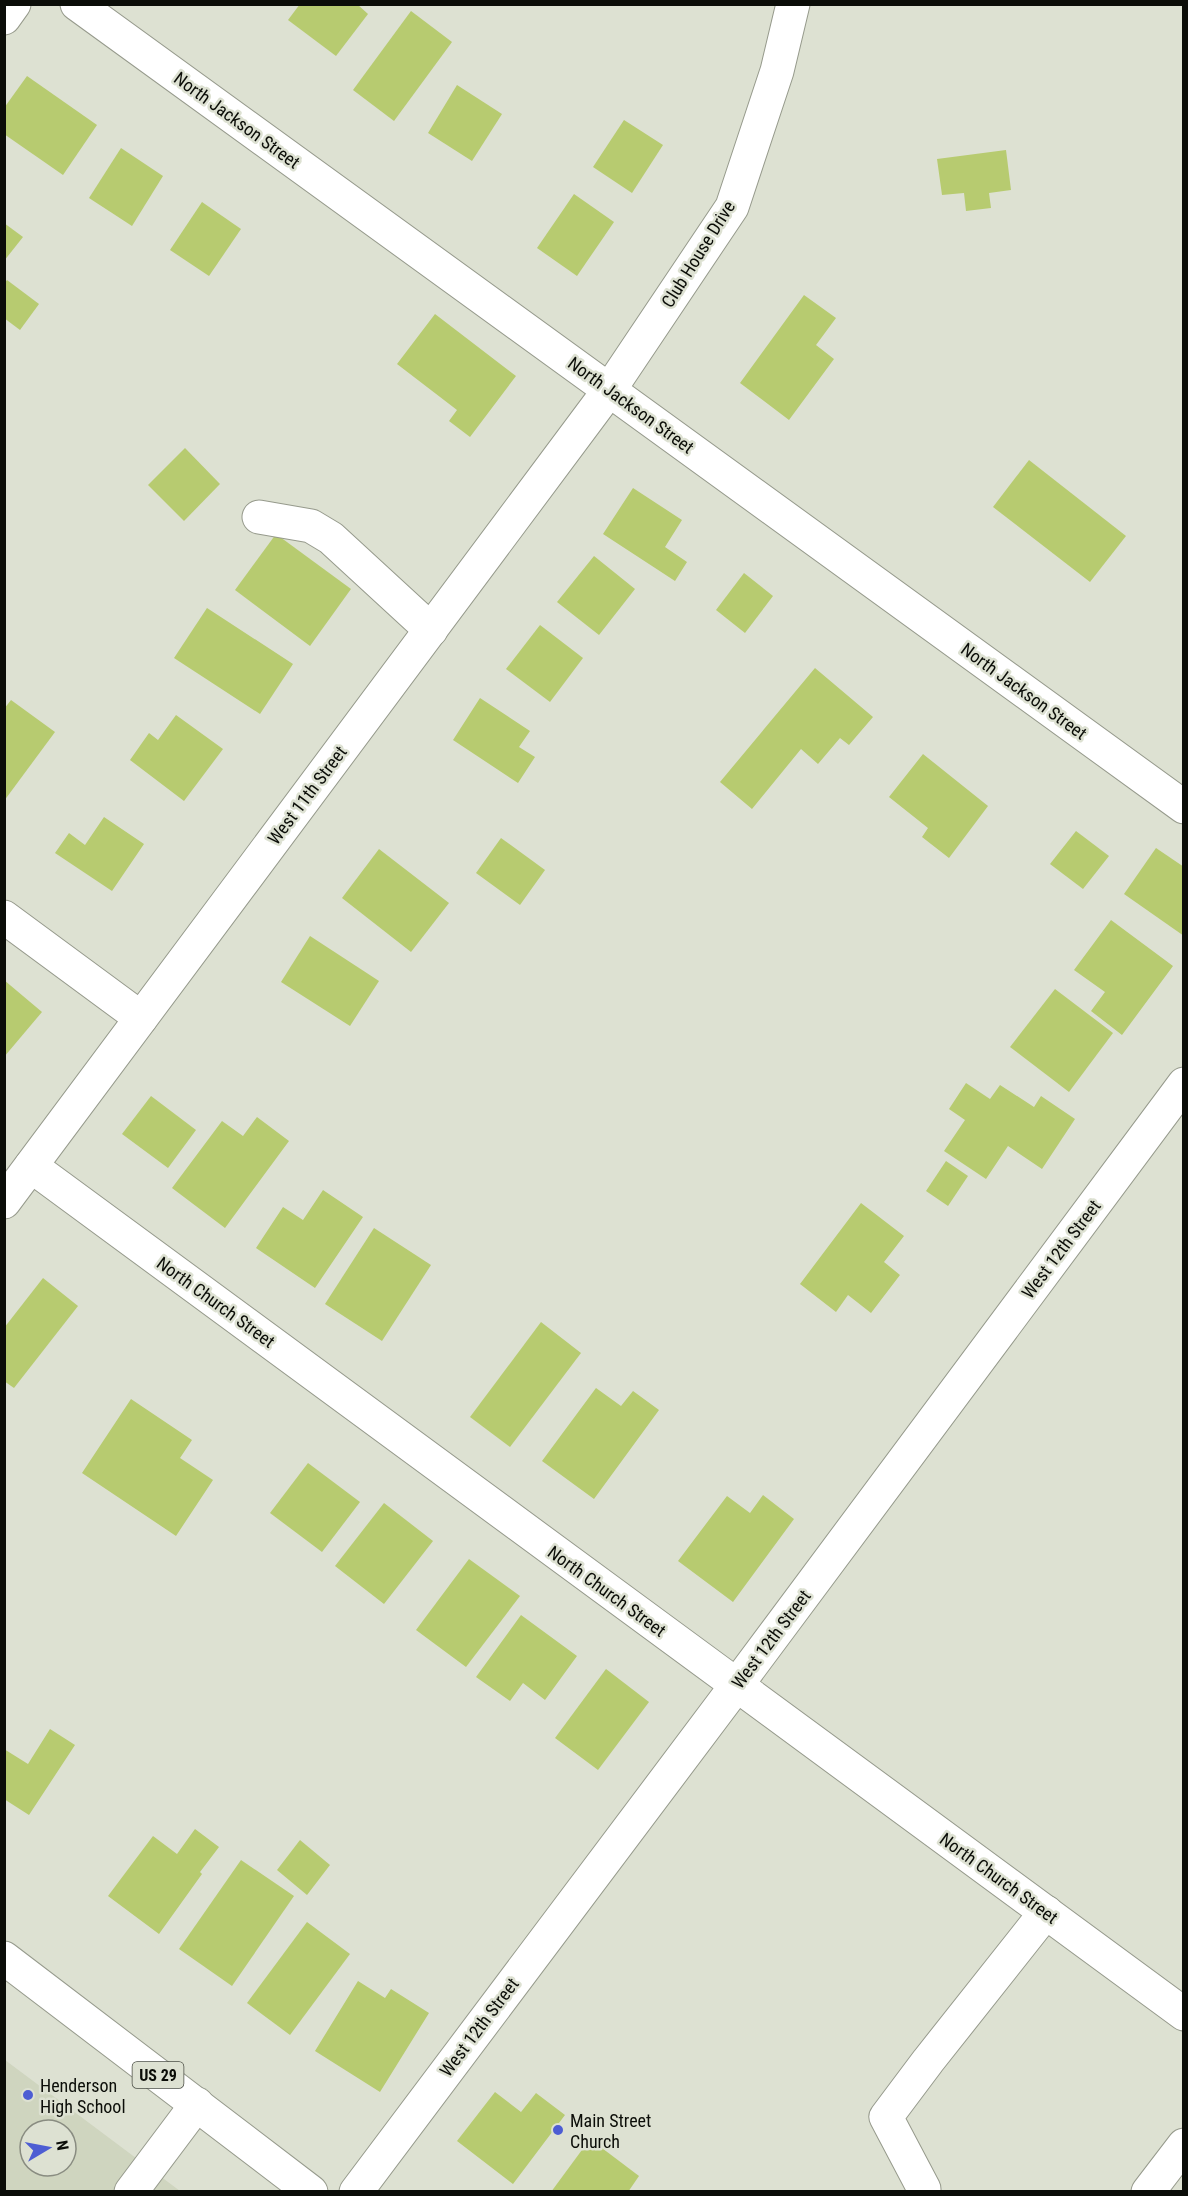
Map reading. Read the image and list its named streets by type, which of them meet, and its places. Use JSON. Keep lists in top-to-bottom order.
{
  "streets": {
    "street": [
      "North Jackson Street",
      "Club House Drive",
      "West 11th Street",
      "West 12th Street",
      "North Church Street",
      "US 29"
    ]
  },
  "crossings": [
    ["North Jackson Street", "Club House Drive"],
    ["North Jackson Street", "West 11th Street"],
    ["Club House Drive", "West 11th Street"],
    ["West 11th Street", "North Church Street"],
    ["West 12th Street", "North Church Street"]
  ],
  "places": ["Henderson High School", "Main Street Church"],
  "north": "right"
}
